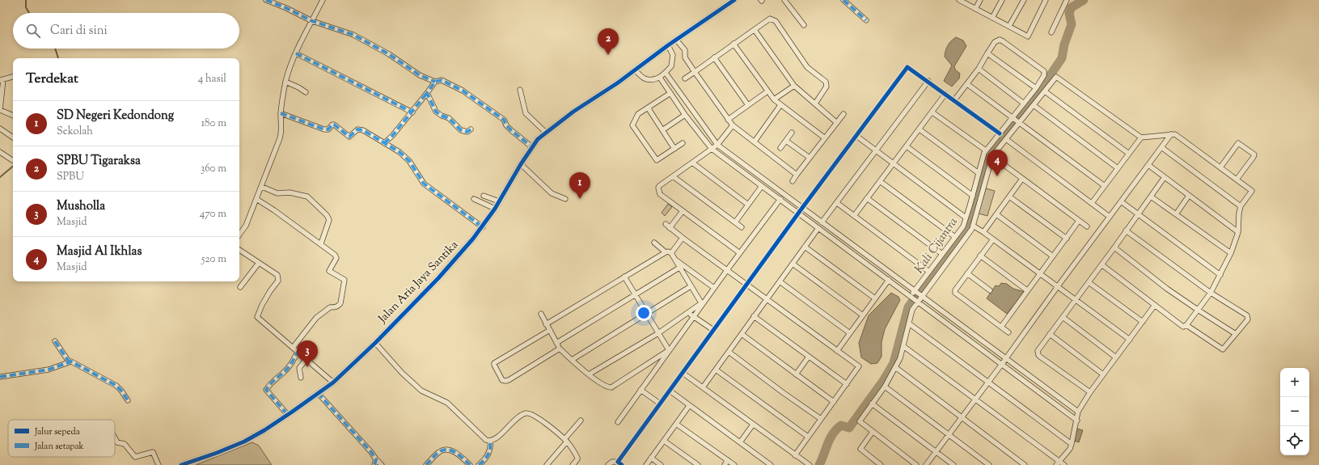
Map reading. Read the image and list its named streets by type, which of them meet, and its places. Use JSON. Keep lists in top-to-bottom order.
{
  "streets": {
    "street": ["Jalan Aria Jaya Santika"]
  },
  "water": ["Kali Cijantra"],
  "legend": ["Jalur sepeda", "Jalan setapak"],
  "page": {
    "search": "Cari di sini",
    "pins": [
      "2",
      "4",
      "1",
      "3"
    ],
    "heading": ["Terdekat", "4 hasil"],
    "list": [
      {
        "mark": "1",
        "name": "SD Negeri Kedondong",
        "note": "Sekolah",
        "value": "180 m"
      },
      {
        "mark": "2",
        "name": "SPBU Tigaraksa",
        "note": "SPBU",
        "value": "360 m"
      },
      {
        "mark": "3",
        "name": "Musholla",
        "note": "Masjid",
        "value": "470 m"
      },
      {
        "mark": "4",
        "name": "Masjid Al Ikhlas",
        "note": "Masjid",
        "value": "520 m"
      }
    ],
    "map_buttons": ["+", "−"]
  }
}
